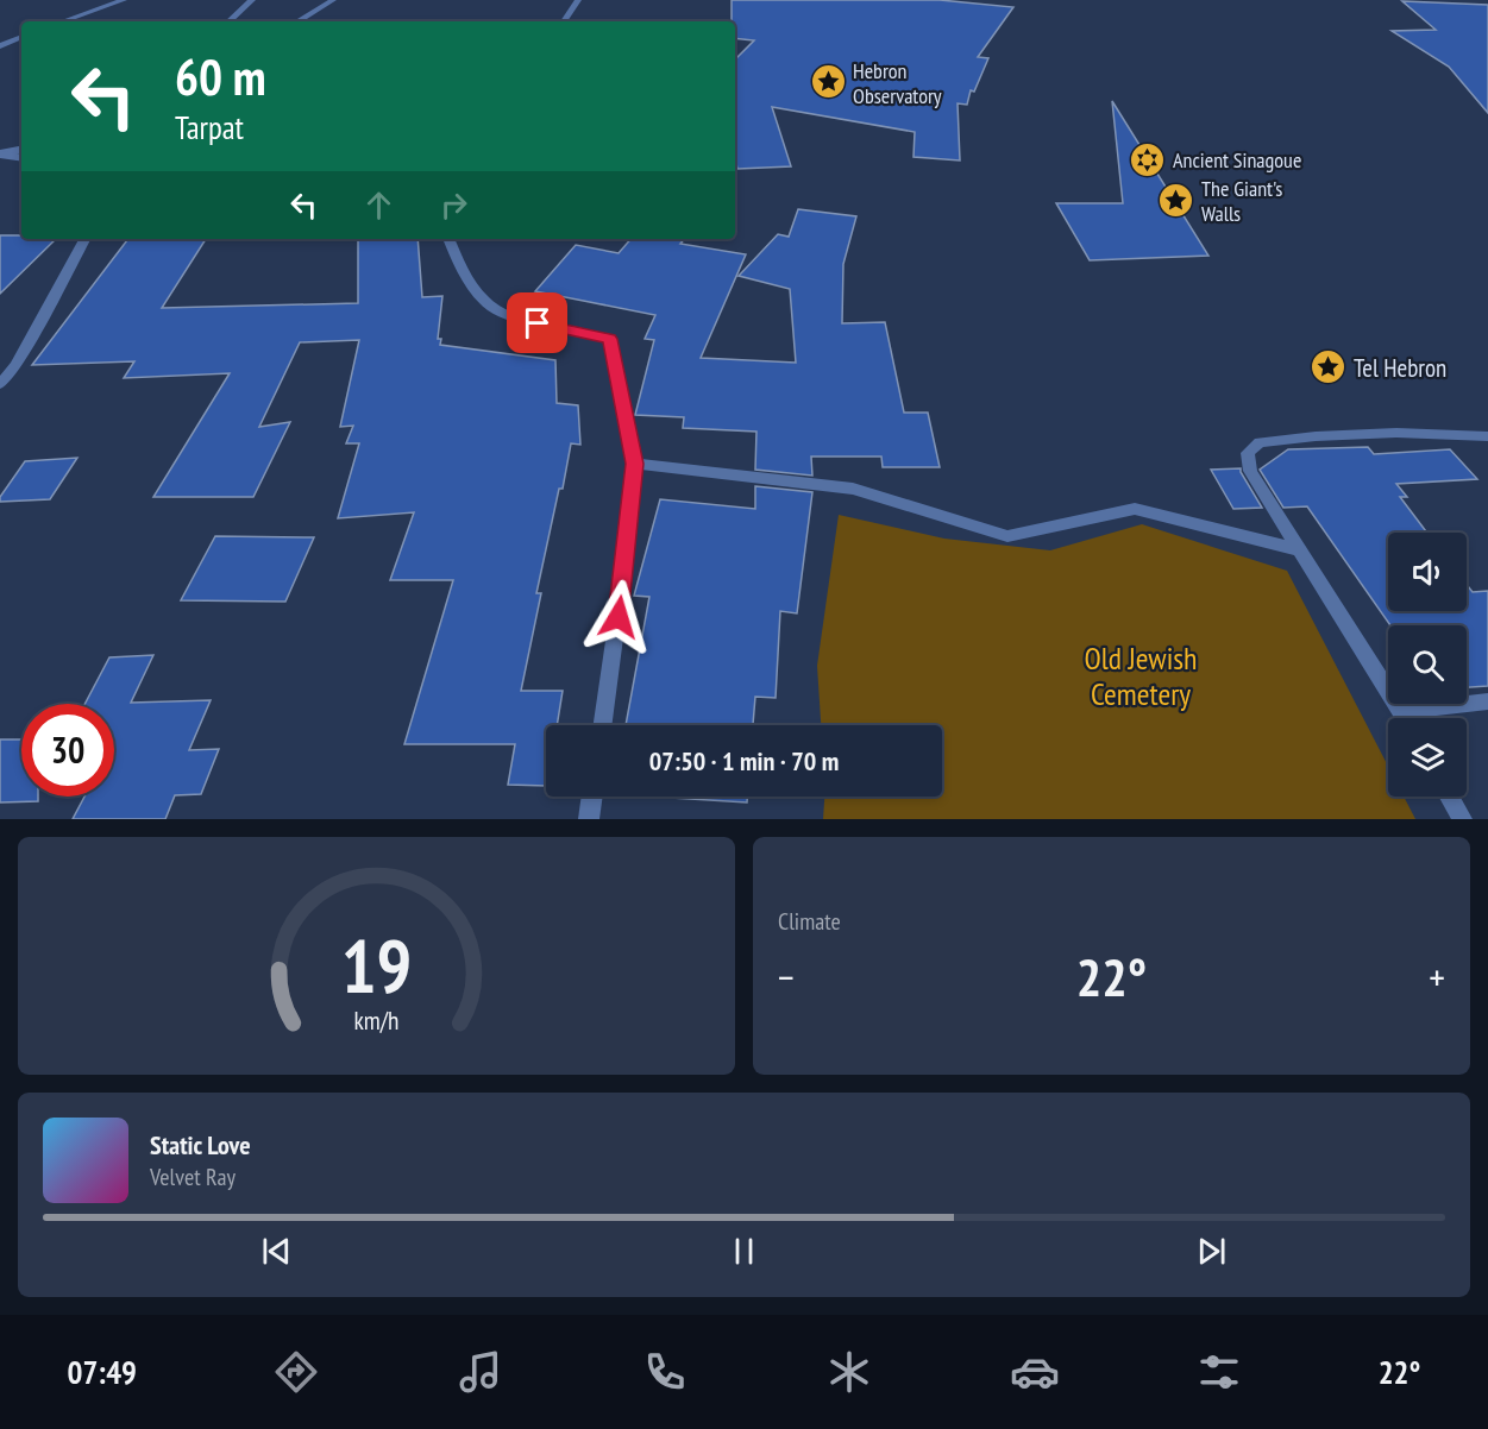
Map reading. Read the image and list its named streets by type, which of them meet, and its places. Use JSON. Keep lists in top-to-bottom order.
{
  "parks": ["Old Jewish Cemetery"],
  "places": {
    "place": ["Hebron Observatory", "The Giant's Walls", "Tel Hebron"],
    "synagogue": ["Ancient Sinagoue"]
  },
  "page": {
    "turn": ["60 m", "Tarpat"],
    "limit": "30",
    "trip": "07:50 · 1 min · 70 m",
    "tile": "Climate",
    "heat": ["−", "22°", "+"],
    "song": ["Static Love", "Velvet Ray"],
    "tabs": ["07:49", "22°"],
    "gauge": ["19", "km/h"]
  }
}
